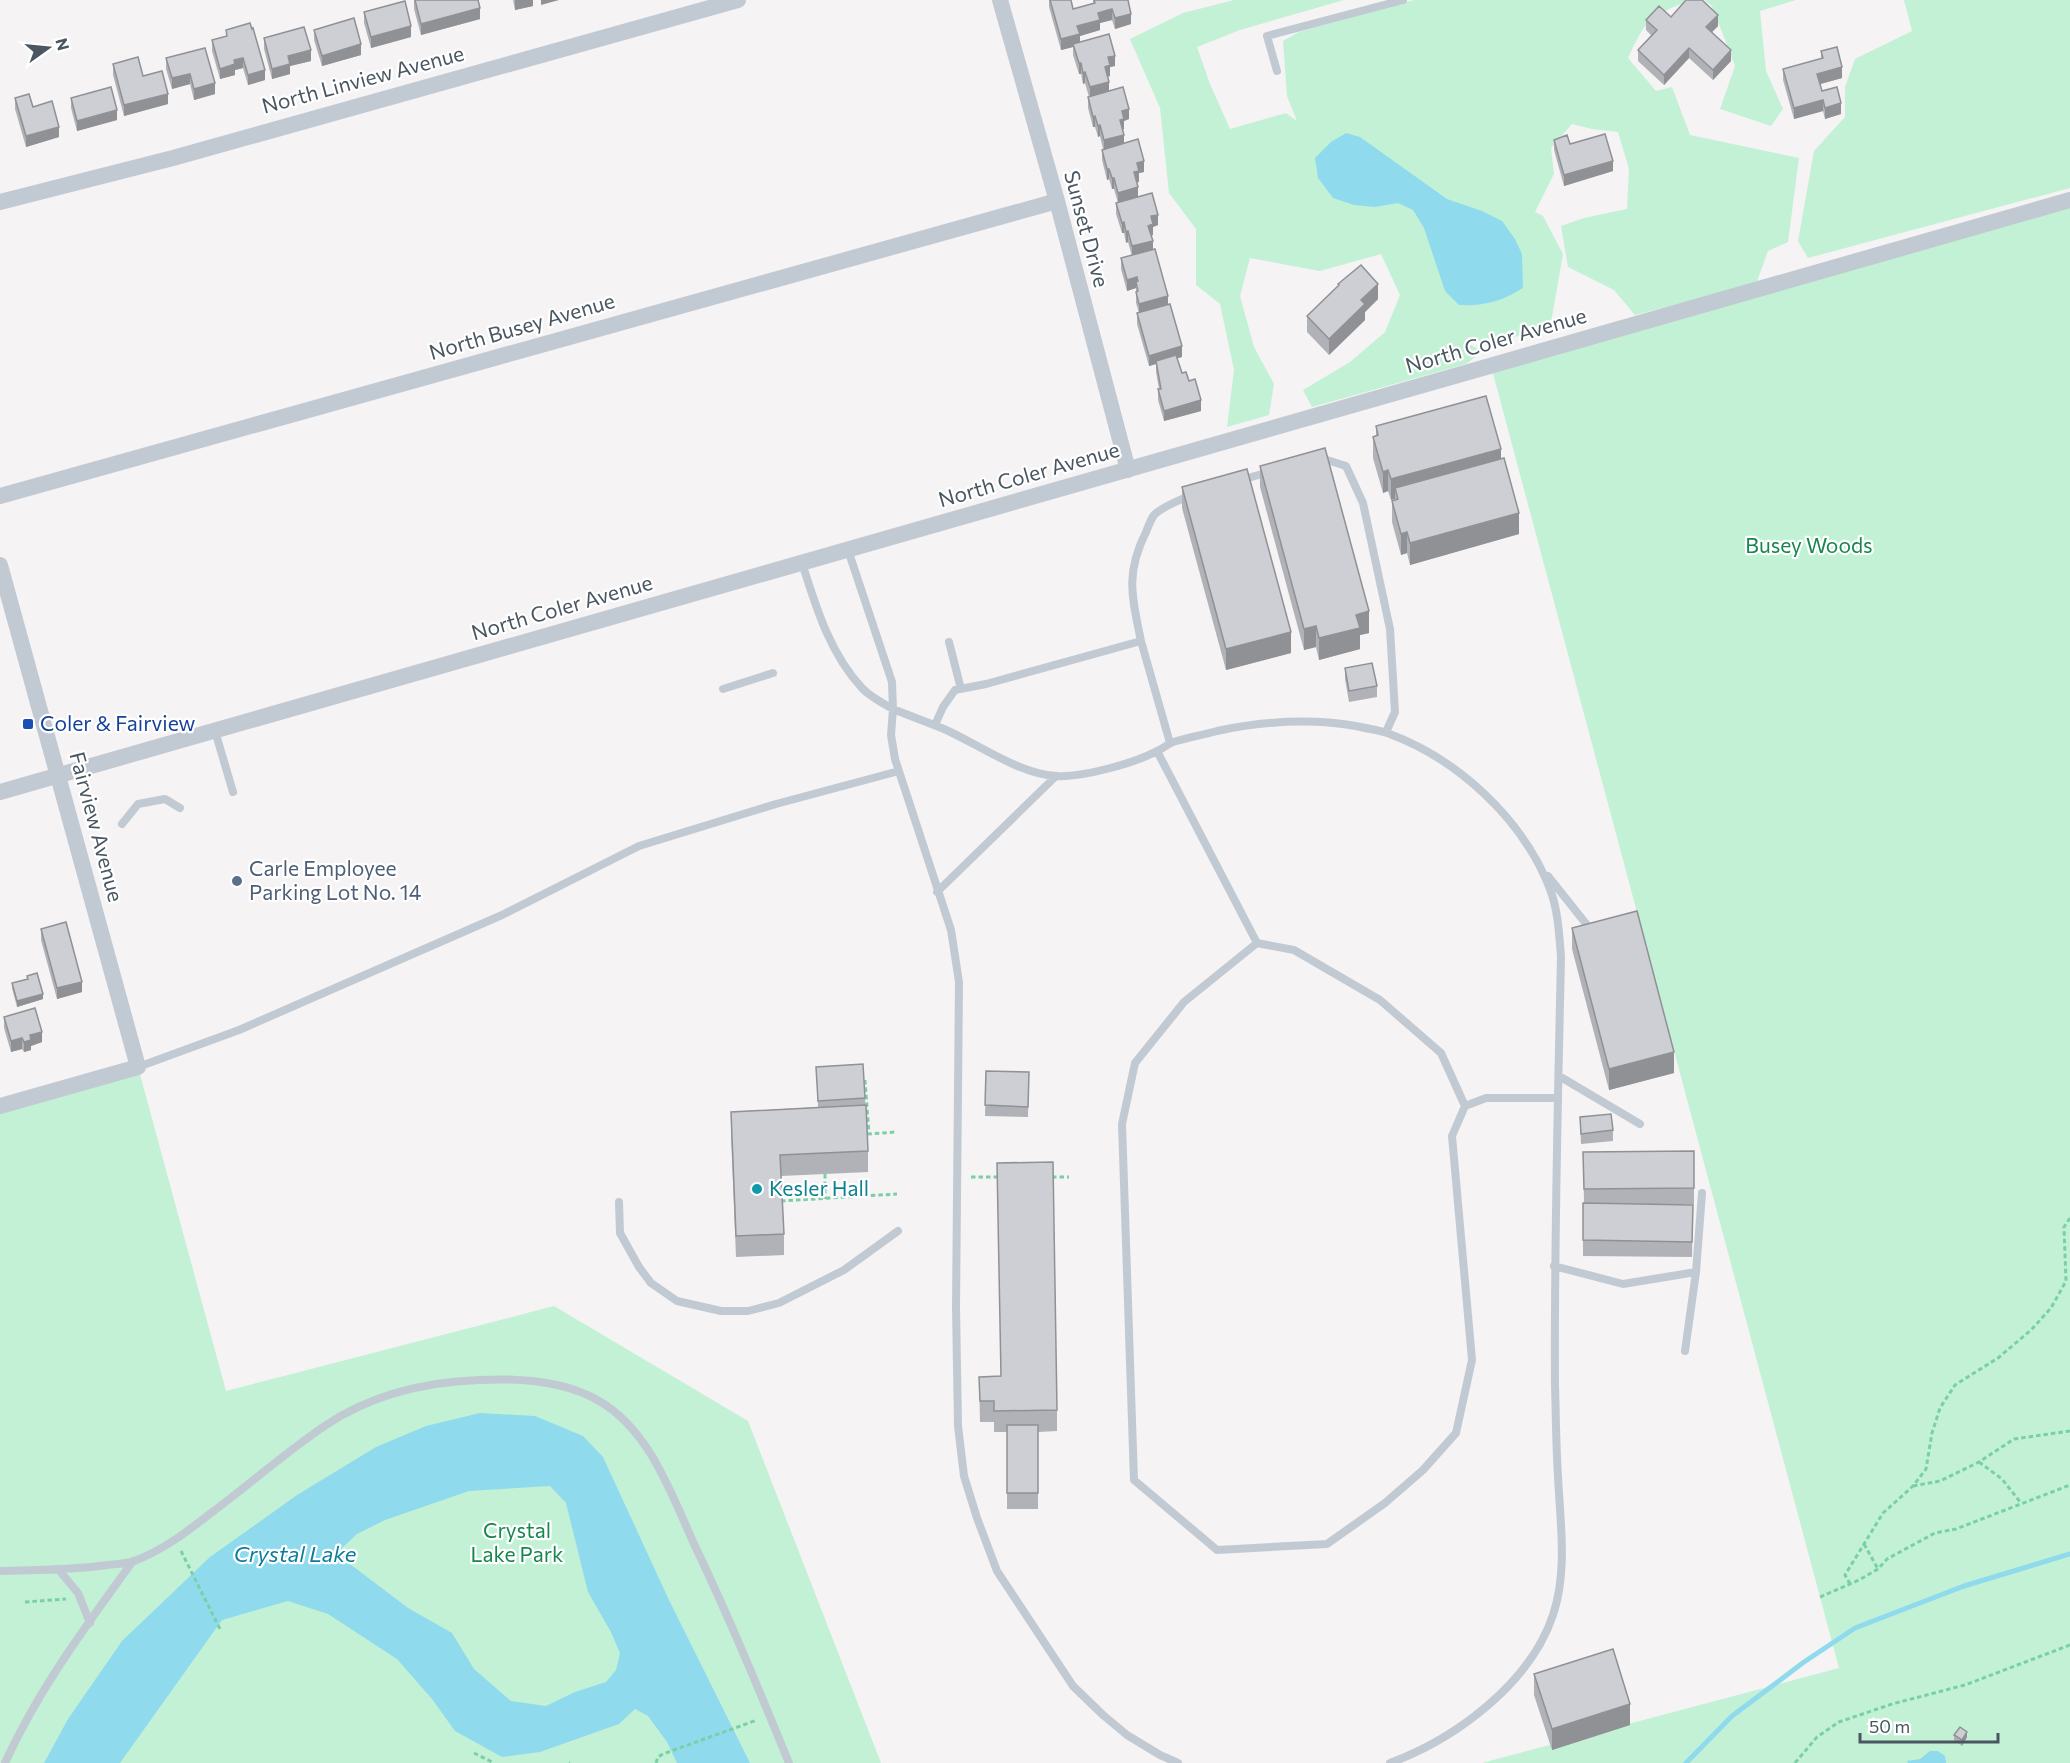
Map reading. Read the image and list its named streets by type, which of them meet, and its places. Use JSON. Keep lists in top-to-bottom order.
{
  "streets": {
    "street": [
      "North Linview Avenue",
      "Sunset Drive",
      "North Busey Avenue",
      "North Coler Avenue",
      "Fairview Avenue"
    ]
  },
  "crossings": [
    ["Sunset Drive", "North Busey Avenue"],
    ["Sunset Drive", "North Coler Avenue"],
    ["North Coler Avenue", "Fairview Avenue"]
  ],
  "water": ["Crystal Lake"],
  "parks": ["Busey Woods", "Crystal Lake Park"],
  "places": {
    "transit": ["Coler & Fairview"],
    "other": ["Carle Employee Parking Lot No. 14", "Kesler Hall"]
  },
  "scale_bar": "50 m",
  "north": "right"
}
